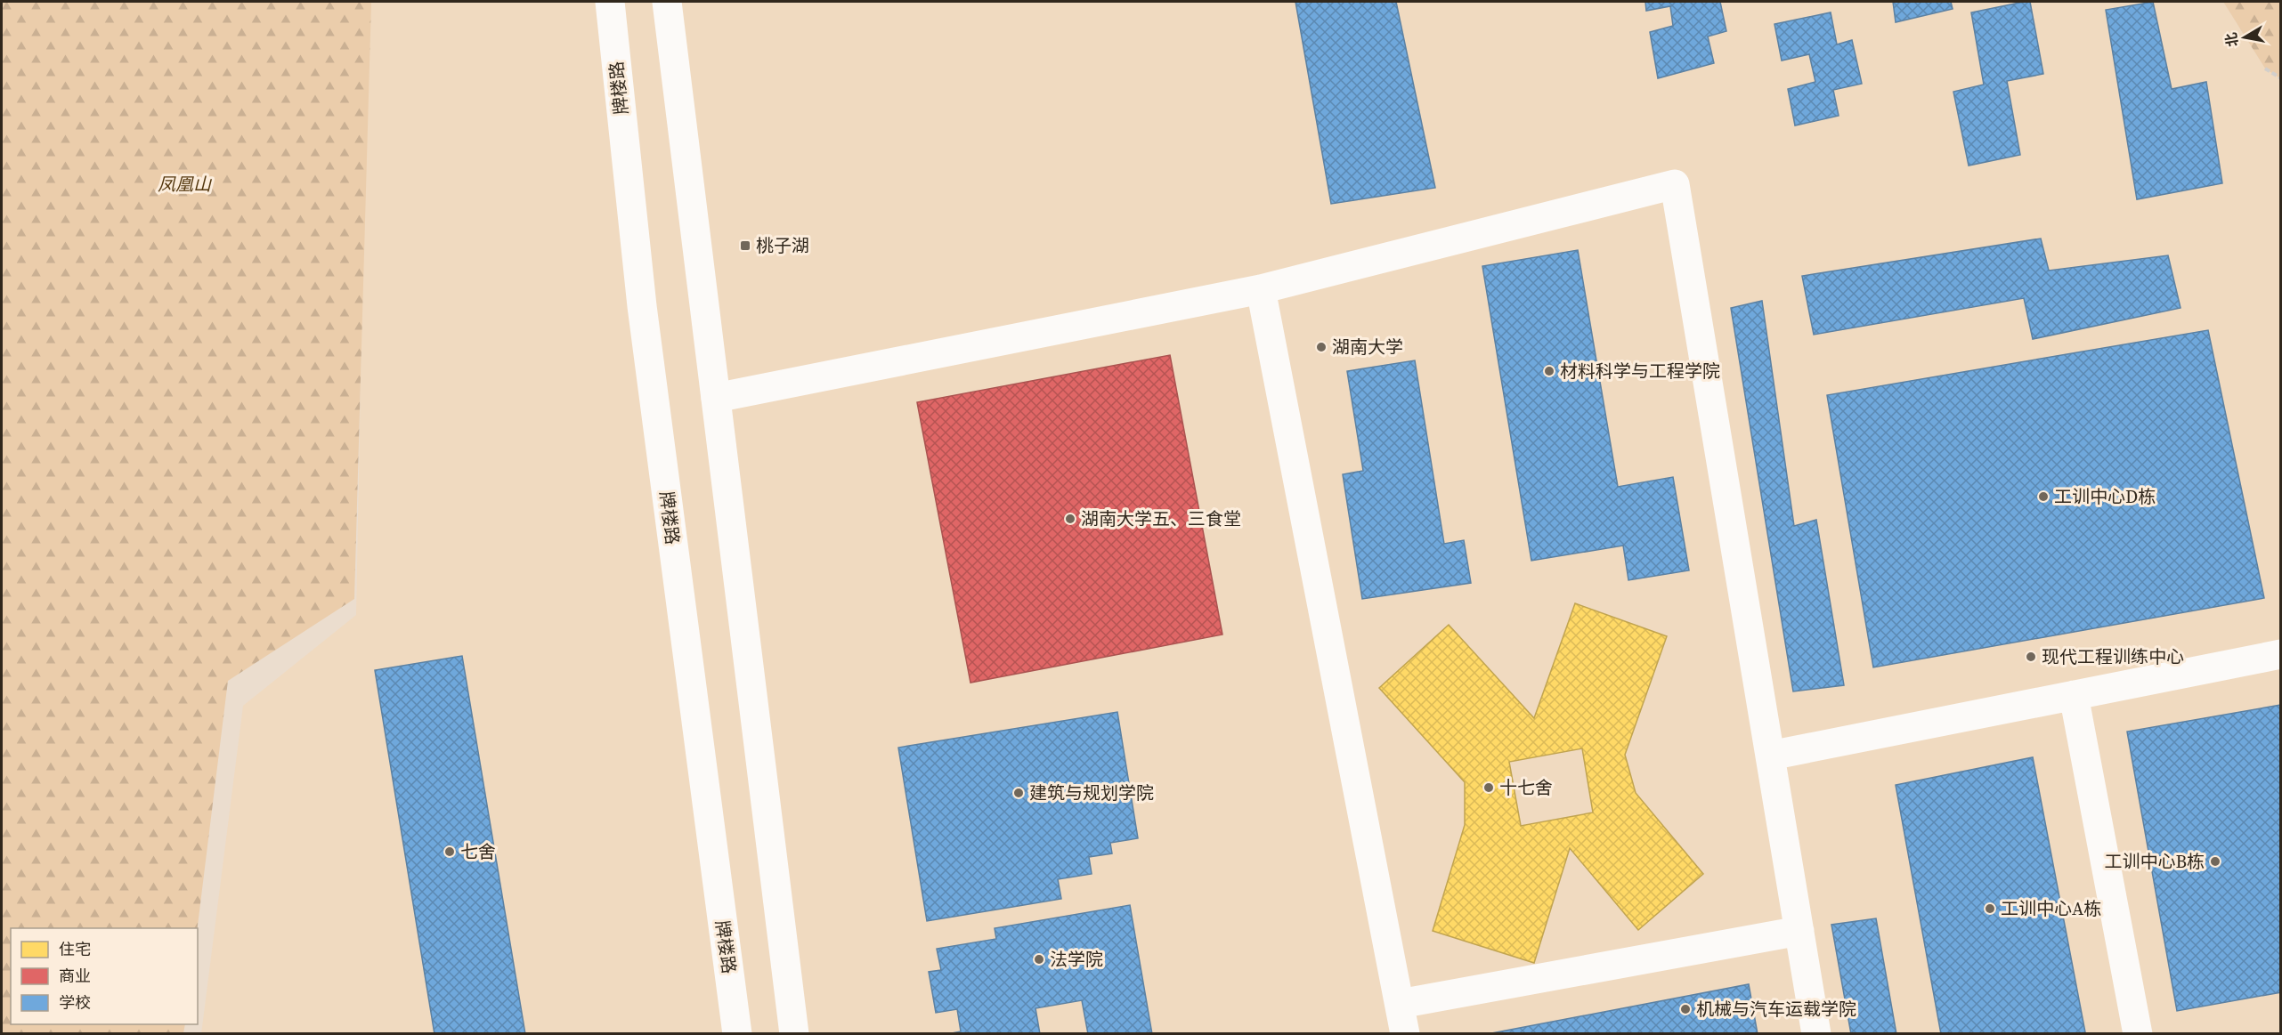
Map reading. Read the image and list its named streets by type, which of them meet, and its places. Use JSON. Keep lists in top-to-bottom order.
{
  "streets": {
    "street": ["牌楼路"]
  },
  "parks": ["凤凰山"],
  "places": {
    "transit": ["桃子湖"],
    "other": [
      "湖南大学",
      "材料科学与工程学院",
      "工训中心D栋",
      "湖南大学五、三食堂",
      "现代工程训练中心",
      "十七舍",
      "建筑与规划学院",
      "七舍",
      "工训中心B栋",
      "工训中心A栋",
      "法学院",
      "机械与汽车运载学院"
    ]
  },
  "legend": ["住宅", "商业", "学校"],
  "north": "left"
}
